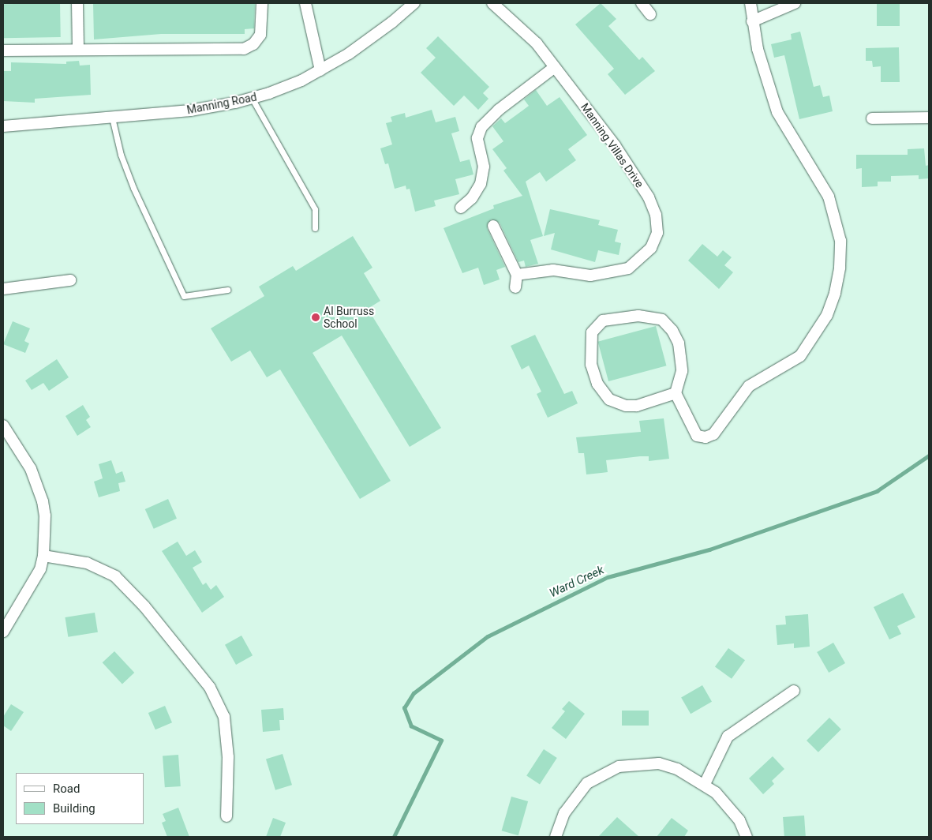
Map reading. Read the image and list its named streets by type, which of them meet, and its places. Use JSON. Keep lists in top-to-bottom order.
{
  "streets": {
    "street": ["Manning Road", "Manning Villas Drive"]
  },
  "water": ["Ward Creek"],
  "places": ["Al Burruss School"],
  "legend": ["Road", "Building"]
}
